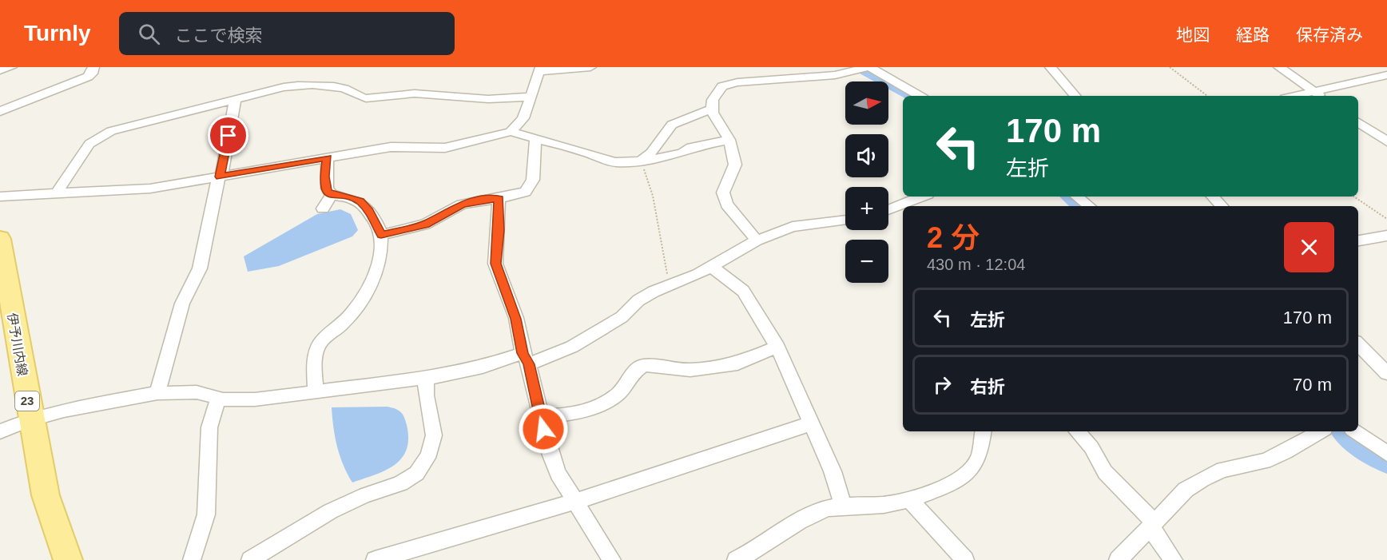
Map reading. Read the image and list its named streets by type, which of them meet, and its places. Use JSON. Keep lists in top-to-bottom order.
{
  "streets": {
    "main road": ["伊予川内線", "23"]
  },
  "north": "right",
  "page": {
    "header": "Turnly",
    "search": "ここで検索",
    "nav": ["地図", "経路", "保存済み"],
    "map_buttons": ["+", "−"],
    "turn": ["170 m", "左折"],
    "heading": ["2 分", "430 m · 12:04"],
    "list": [
      {
        "name": "左折",
        "value": "170 m"
      },
      {
        "name": "右折",
        "value": "70 m"
      }
    ]
  }
}
